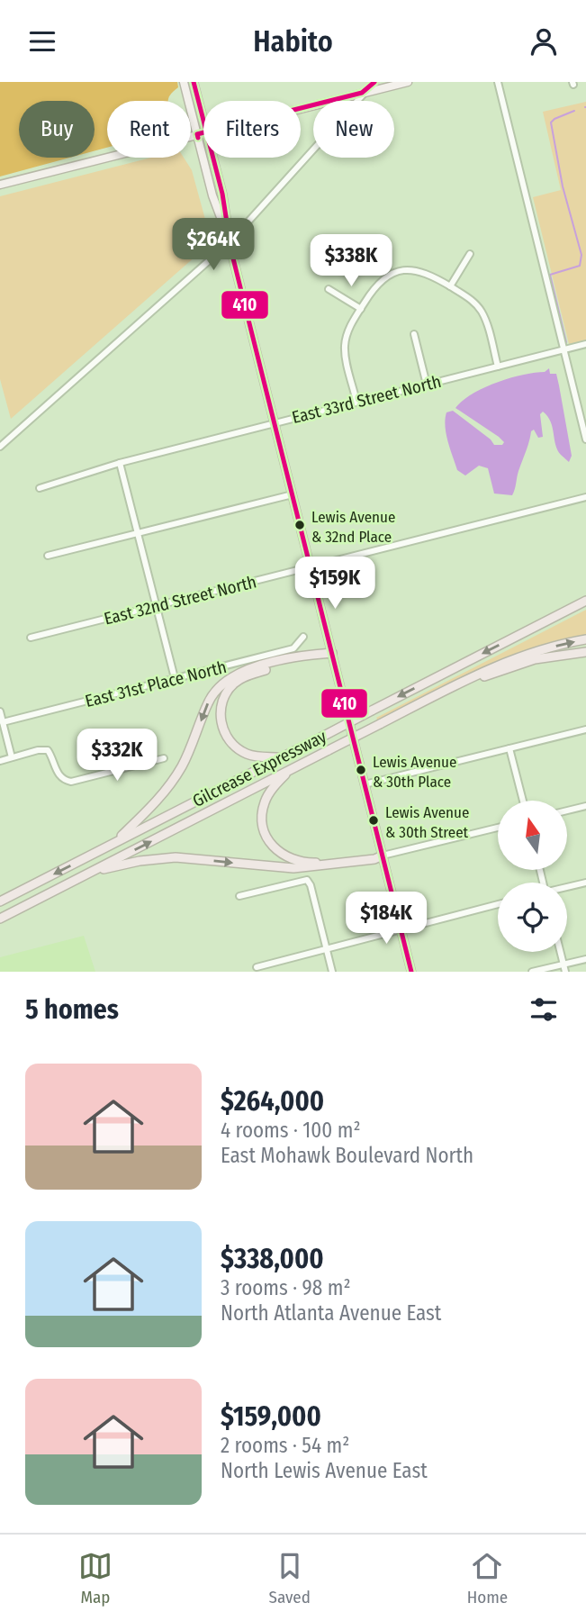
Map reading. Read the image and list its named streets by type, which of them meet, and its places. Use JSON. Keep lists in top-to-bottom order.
{
  "streets": {
    "highway": ["Gilcrease Expressway"],
    "street": ["East 33rd Street North", "East 32nd Street North", "East 31st Place North"]
  },
  "places": ["Lewis Avenue & 32nd Place", "Lewis Avenue & 30th Place", "Lewis Avenue & 30th Street"],
  "lines": ["transit line 410"],
  "north": "top",
  "page": {
    "header": "Habito",
    "chip": [
      "Buy",
      "Rent",
      "Filters",
      "New"
    ],
    "price": [
      "$264K",
      "$338K",
      "$159K",
      "$332K",
      "$184K"
    ],
    "heading": "5 homes",
    "list": [
      {
        "name": "$264,000",
        "note": "4 rooms · 100 m² · East Mohawk Boulevard North"
      },
      {
        "name": "$338,000",
        "note": "3 rooms · 98 m² · North Atlanta Avenue East"
      },
      {
        "name": "$159,000",
        "note": "2 rooms · 54 m² · North Lewis Avenue East"
      }
    ],
    "tabs": ["Map", "Saved", "Home"]
  }
}
